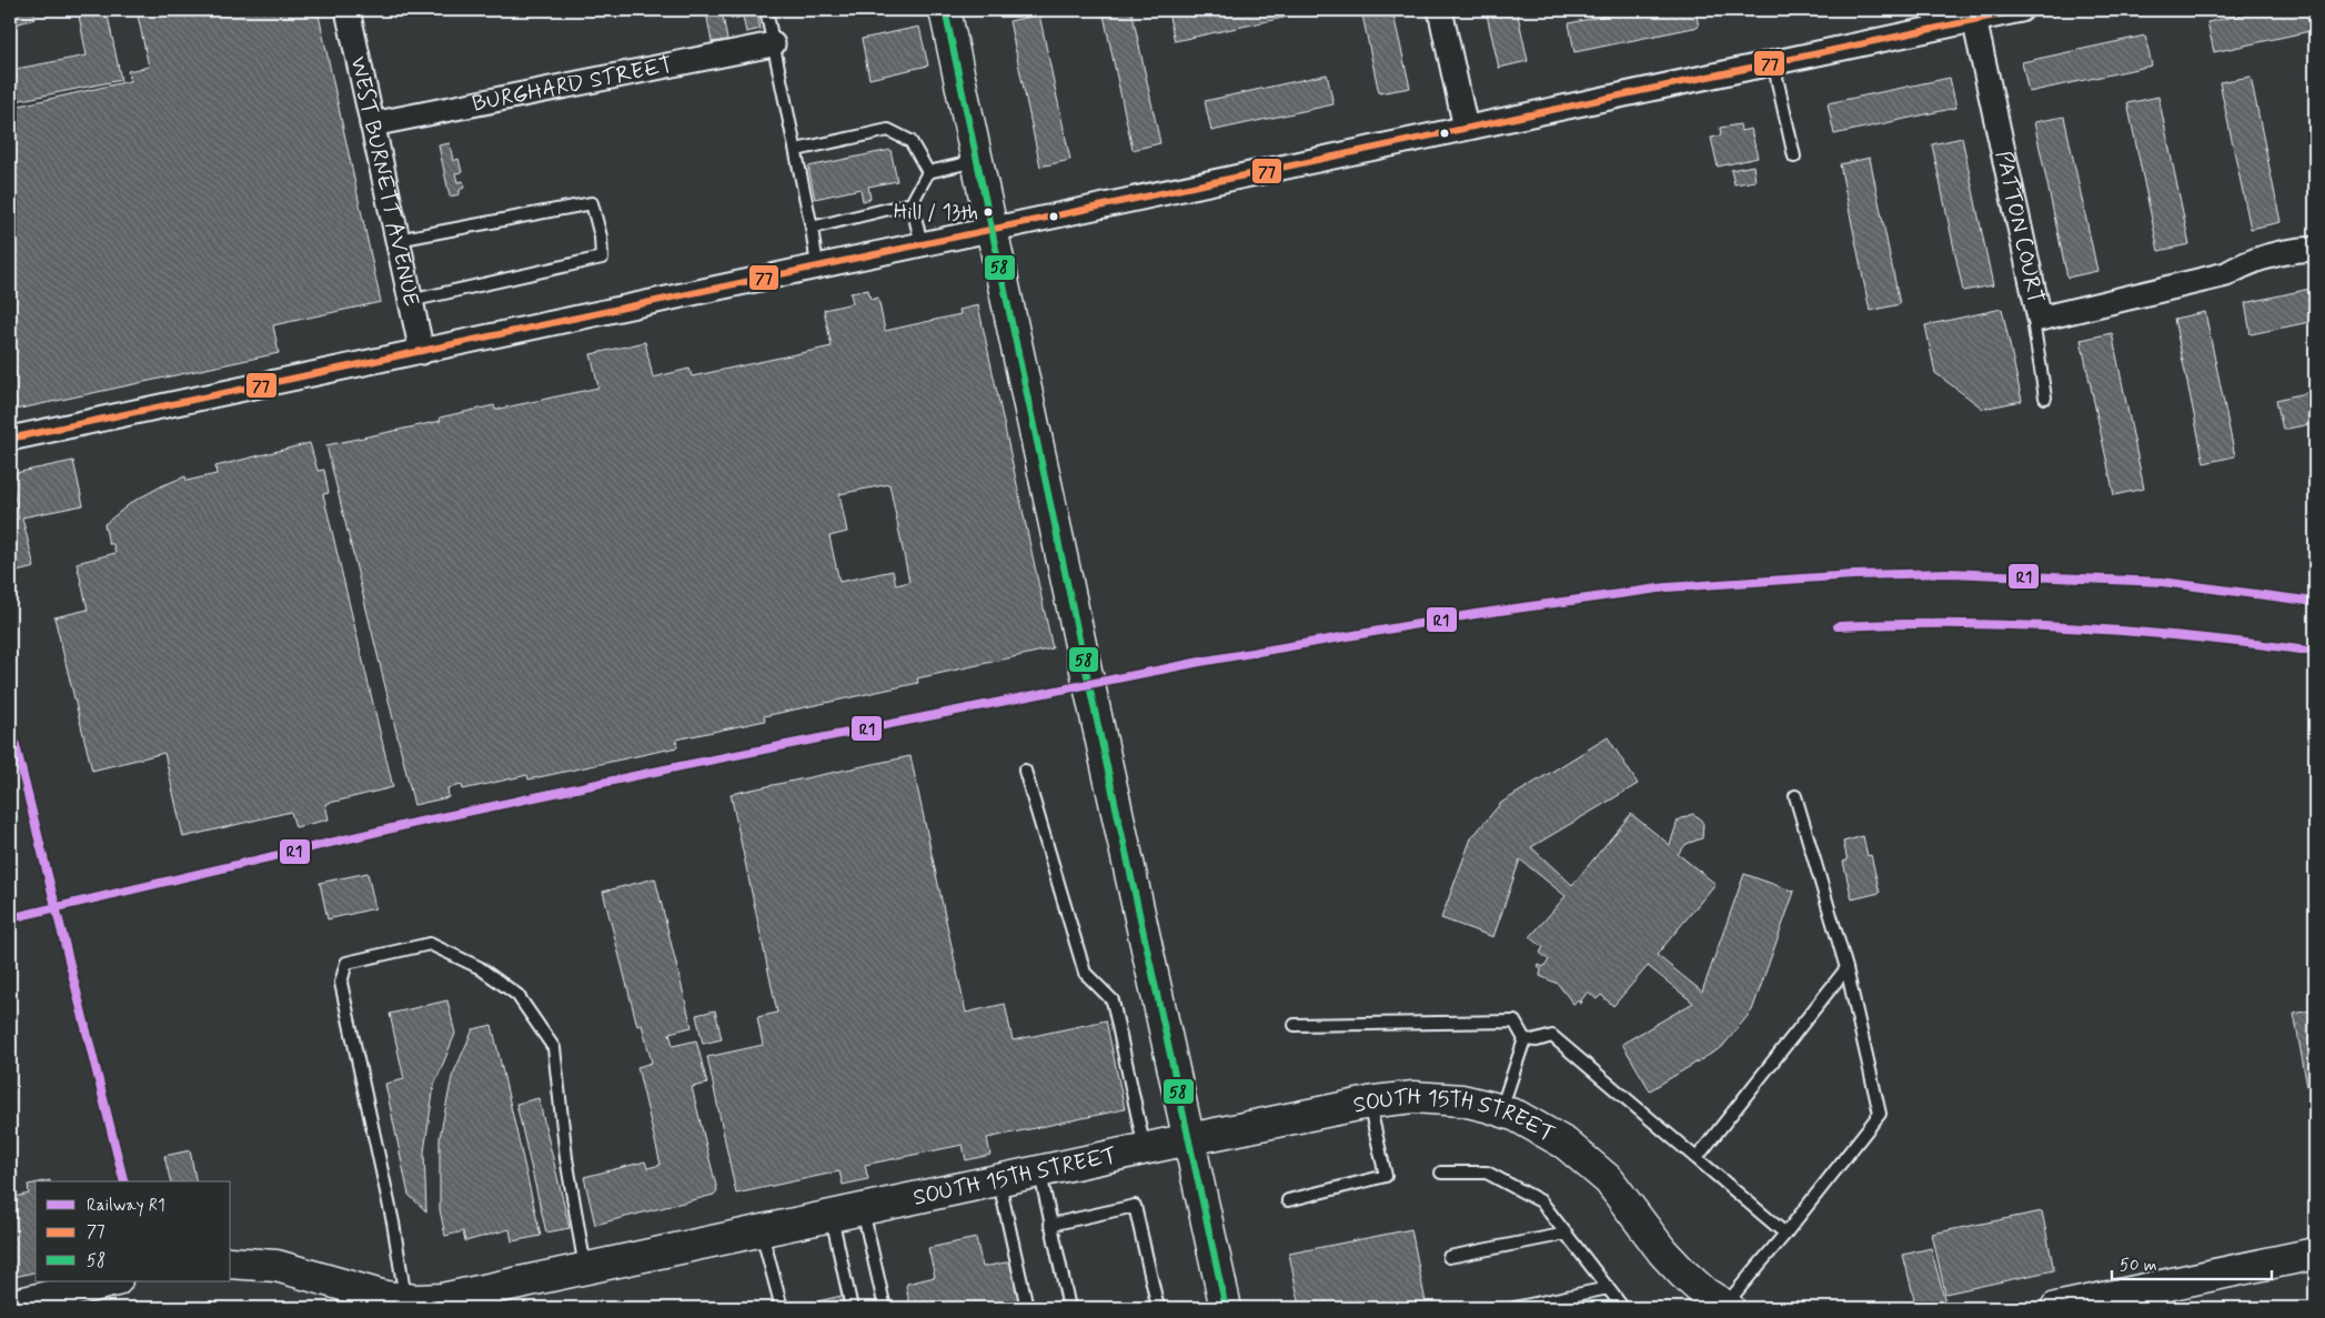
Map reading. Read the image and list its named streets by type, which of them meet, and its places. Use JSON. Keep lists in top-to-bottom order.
{
  "streets": {
    "street": [
      "BURGHARD STREET",
      "WEST BURNETT AVENUE",
      "PATTON COURT",
      "SOUTH 15TH STREET"
    ]
  },
  "crossings": [
    ["BURGHARD STREET", "WEST BURNETT AVENUE"]
  ],
  "places": ["Hill / 13th"],
  "lines": ["transit line 77", "transit line 58", "rail line R1"],
  "legend": ["Railway R1", "77", "58"],
  "scale_bar": "50 m"
}
